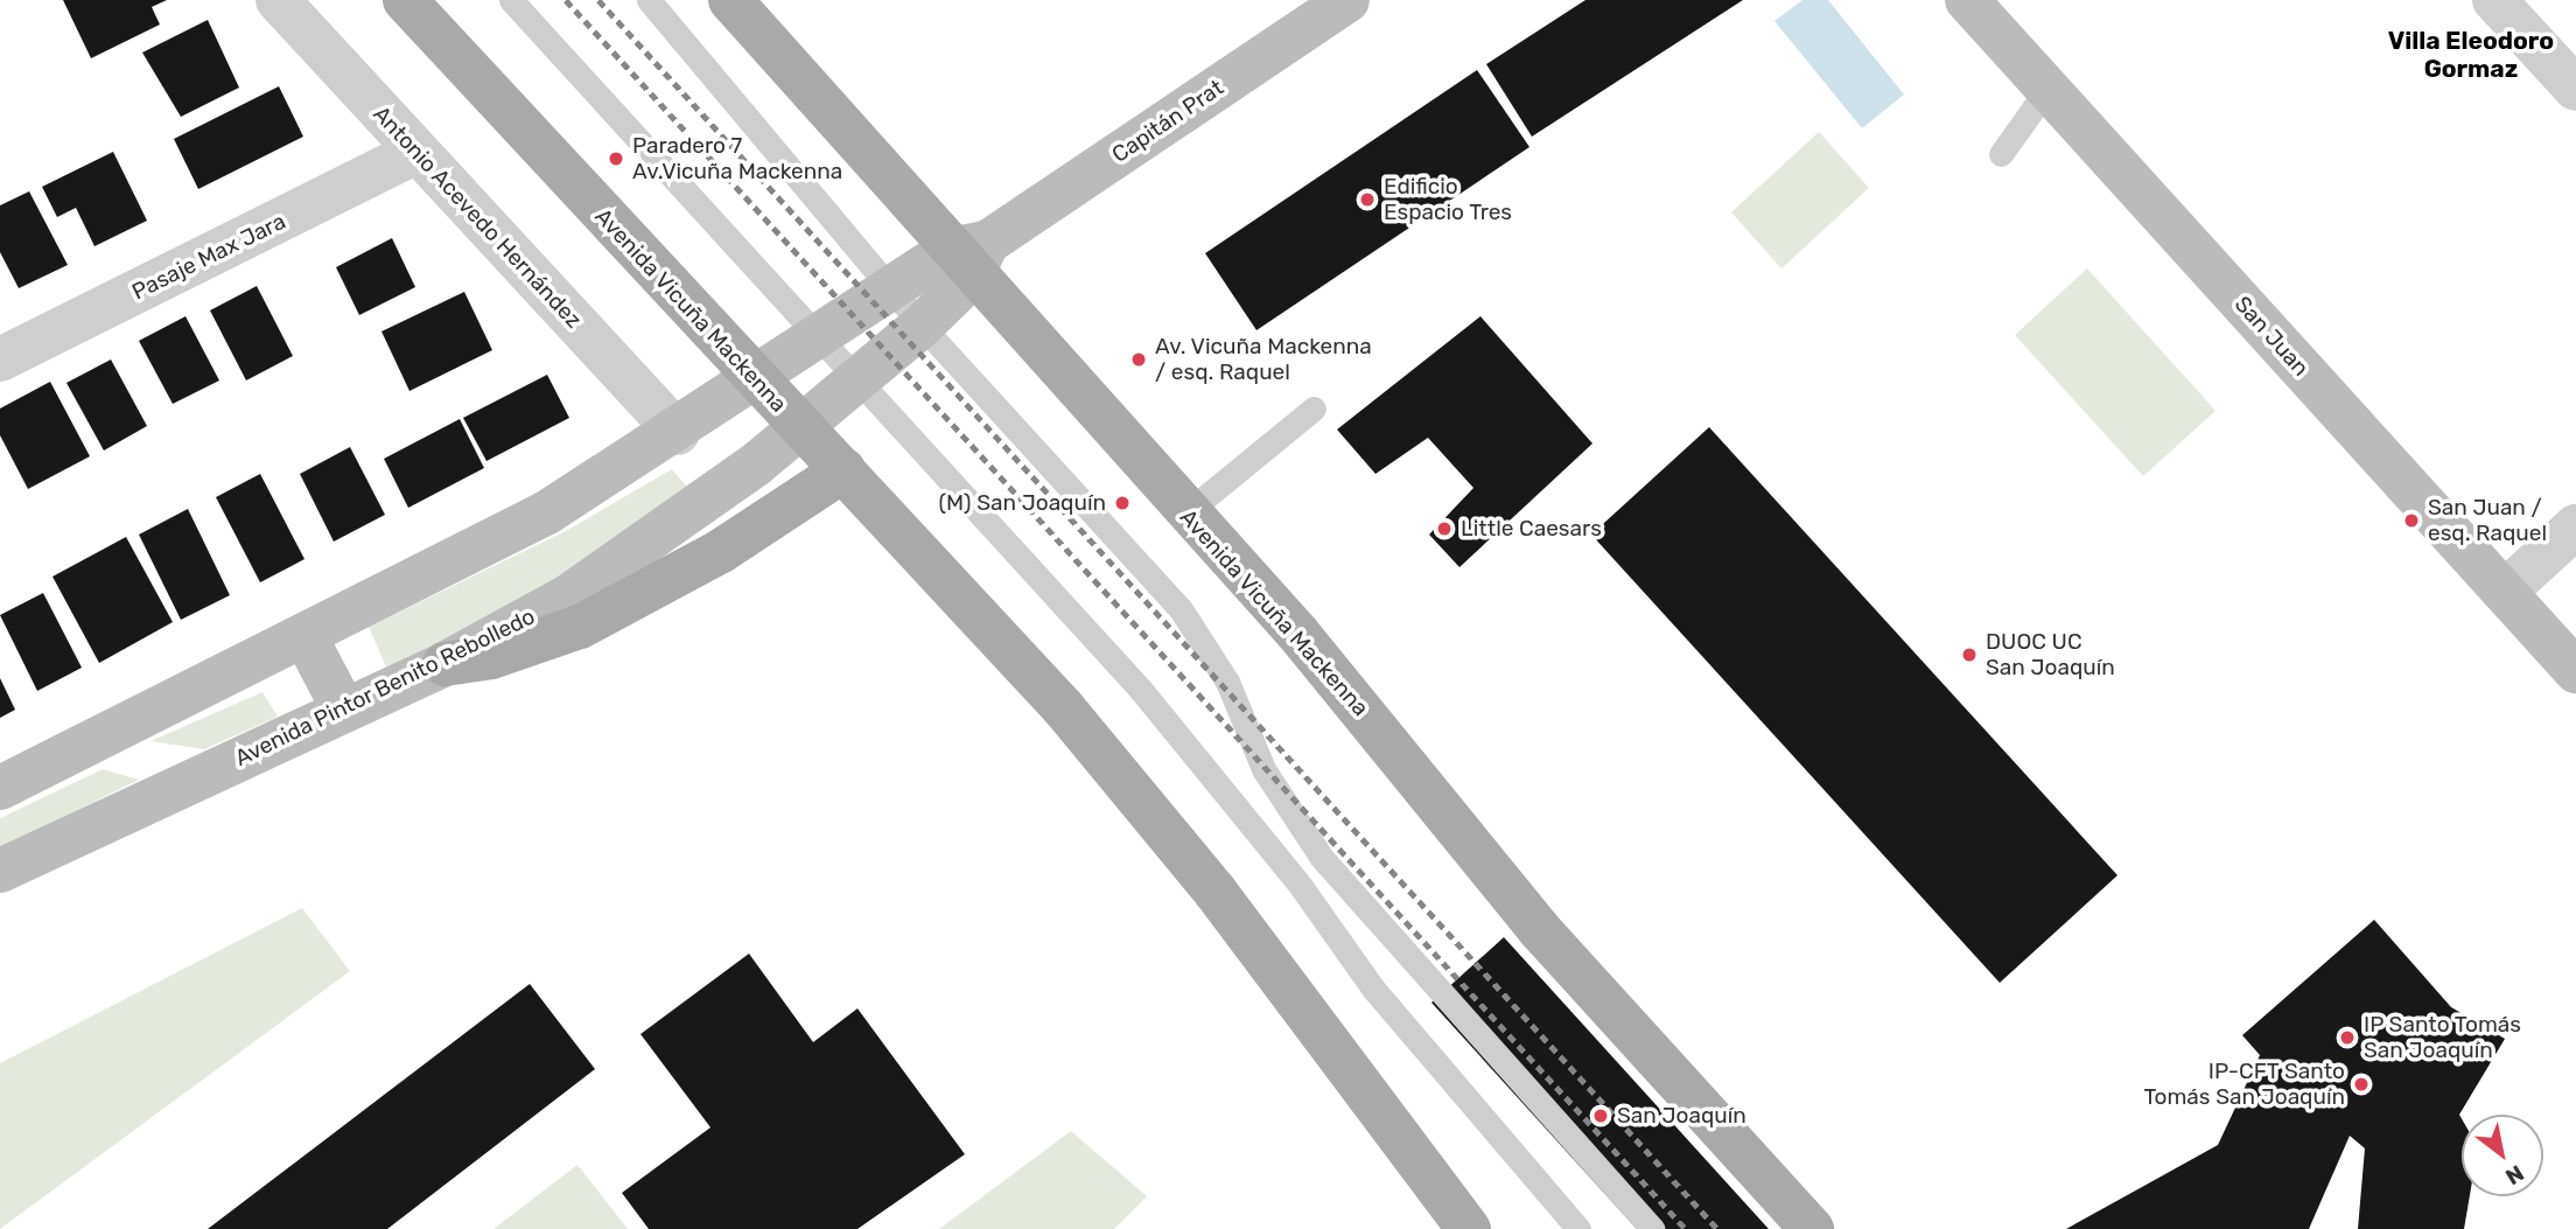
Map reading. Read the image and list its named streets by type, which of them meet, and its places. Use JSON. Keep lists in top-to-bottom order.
{
  "streets": {
    "main road": ["Avenida Vicuña Mackenna"],
    "street": [
      "Capitán Prat",
      "Antonio Acevedo Hernández",
      "Pasaje Max Jara",
      "San Juan",
      "Avenida Pintor Benito Rebolledo"
    ]
  },
  "crossings": [
    ["Capitán Prat", "Avenida Vicuña Mackenna"],
    ["Capitán Prat", "Avenida Pintor Benito Rebolledo"],
    ["Antonio Acevedo Hernández", "Pasaje Max Jara"],
    ["Avenida Vicuña Mackenna", "Avenida Pintor Benito Rebolledo"]
  ],
  "districts": ["Villa Eleodoro Gormaz"],
  "places": [
    "Paradero 7 Av.Vicuña Mackenna",
    "Edificio Espacio Tres",
    "Av. Vicuña Mackenna / esq. Raquel",
    "(M) San Joaquín",
    "San Juan / esq. Raquel",
    "Little Caesars",
    "DUOC UC San Joaquín",
    "IP Santo Tomás San Joaquín",
    "IP-CFT Santo Tomás San Joaquín",
    "San Joaquín"
  ],
  "north": "bottom right"
}
